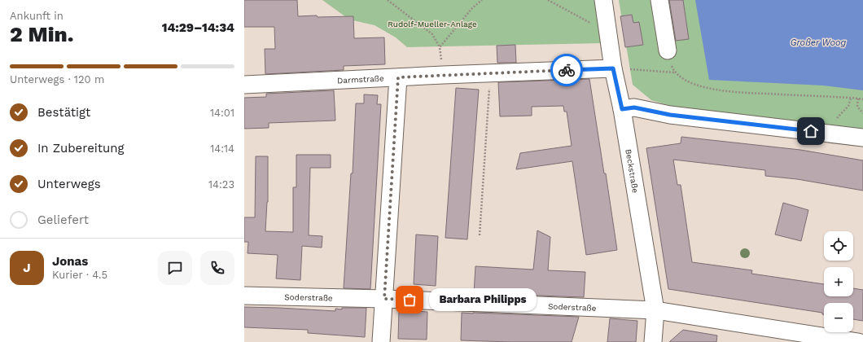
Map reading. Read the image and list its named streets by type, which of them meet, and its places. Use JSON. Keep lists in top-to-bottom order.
{
  "streets": {
    "street": ["Darmstraße", "Beckstraße", "Soderstraße"]
  },
  "crossings": [
    ["Darmstraße", "Beckstraße"],
    ["Beckstraße", "Soderstraße"]
  ],
  "water": ["Großer Woog"],
  "parks": ["Rudolf-Mueller-Anlage"],
  "places": ["Barbara Philipps"],
  "page": {
    "heading": ["2 Min.", "Ankunft in", "14:29–14:34"],
    "panel": ["Jonas", "Kurier · 4.5"],
    "bar": "Unterwegs · 120 m",
    "list": [
      ["Bestätigt", "14:01"],
      ["In Zubereitung", "14:14"],
      ["Unterwegs", "14:23"],
      "Geliefert"
    ],
    "map_buttons": ["+", "−"],
    "round": "J",
    "bubble": "Barbara Philipps"
  }
}
